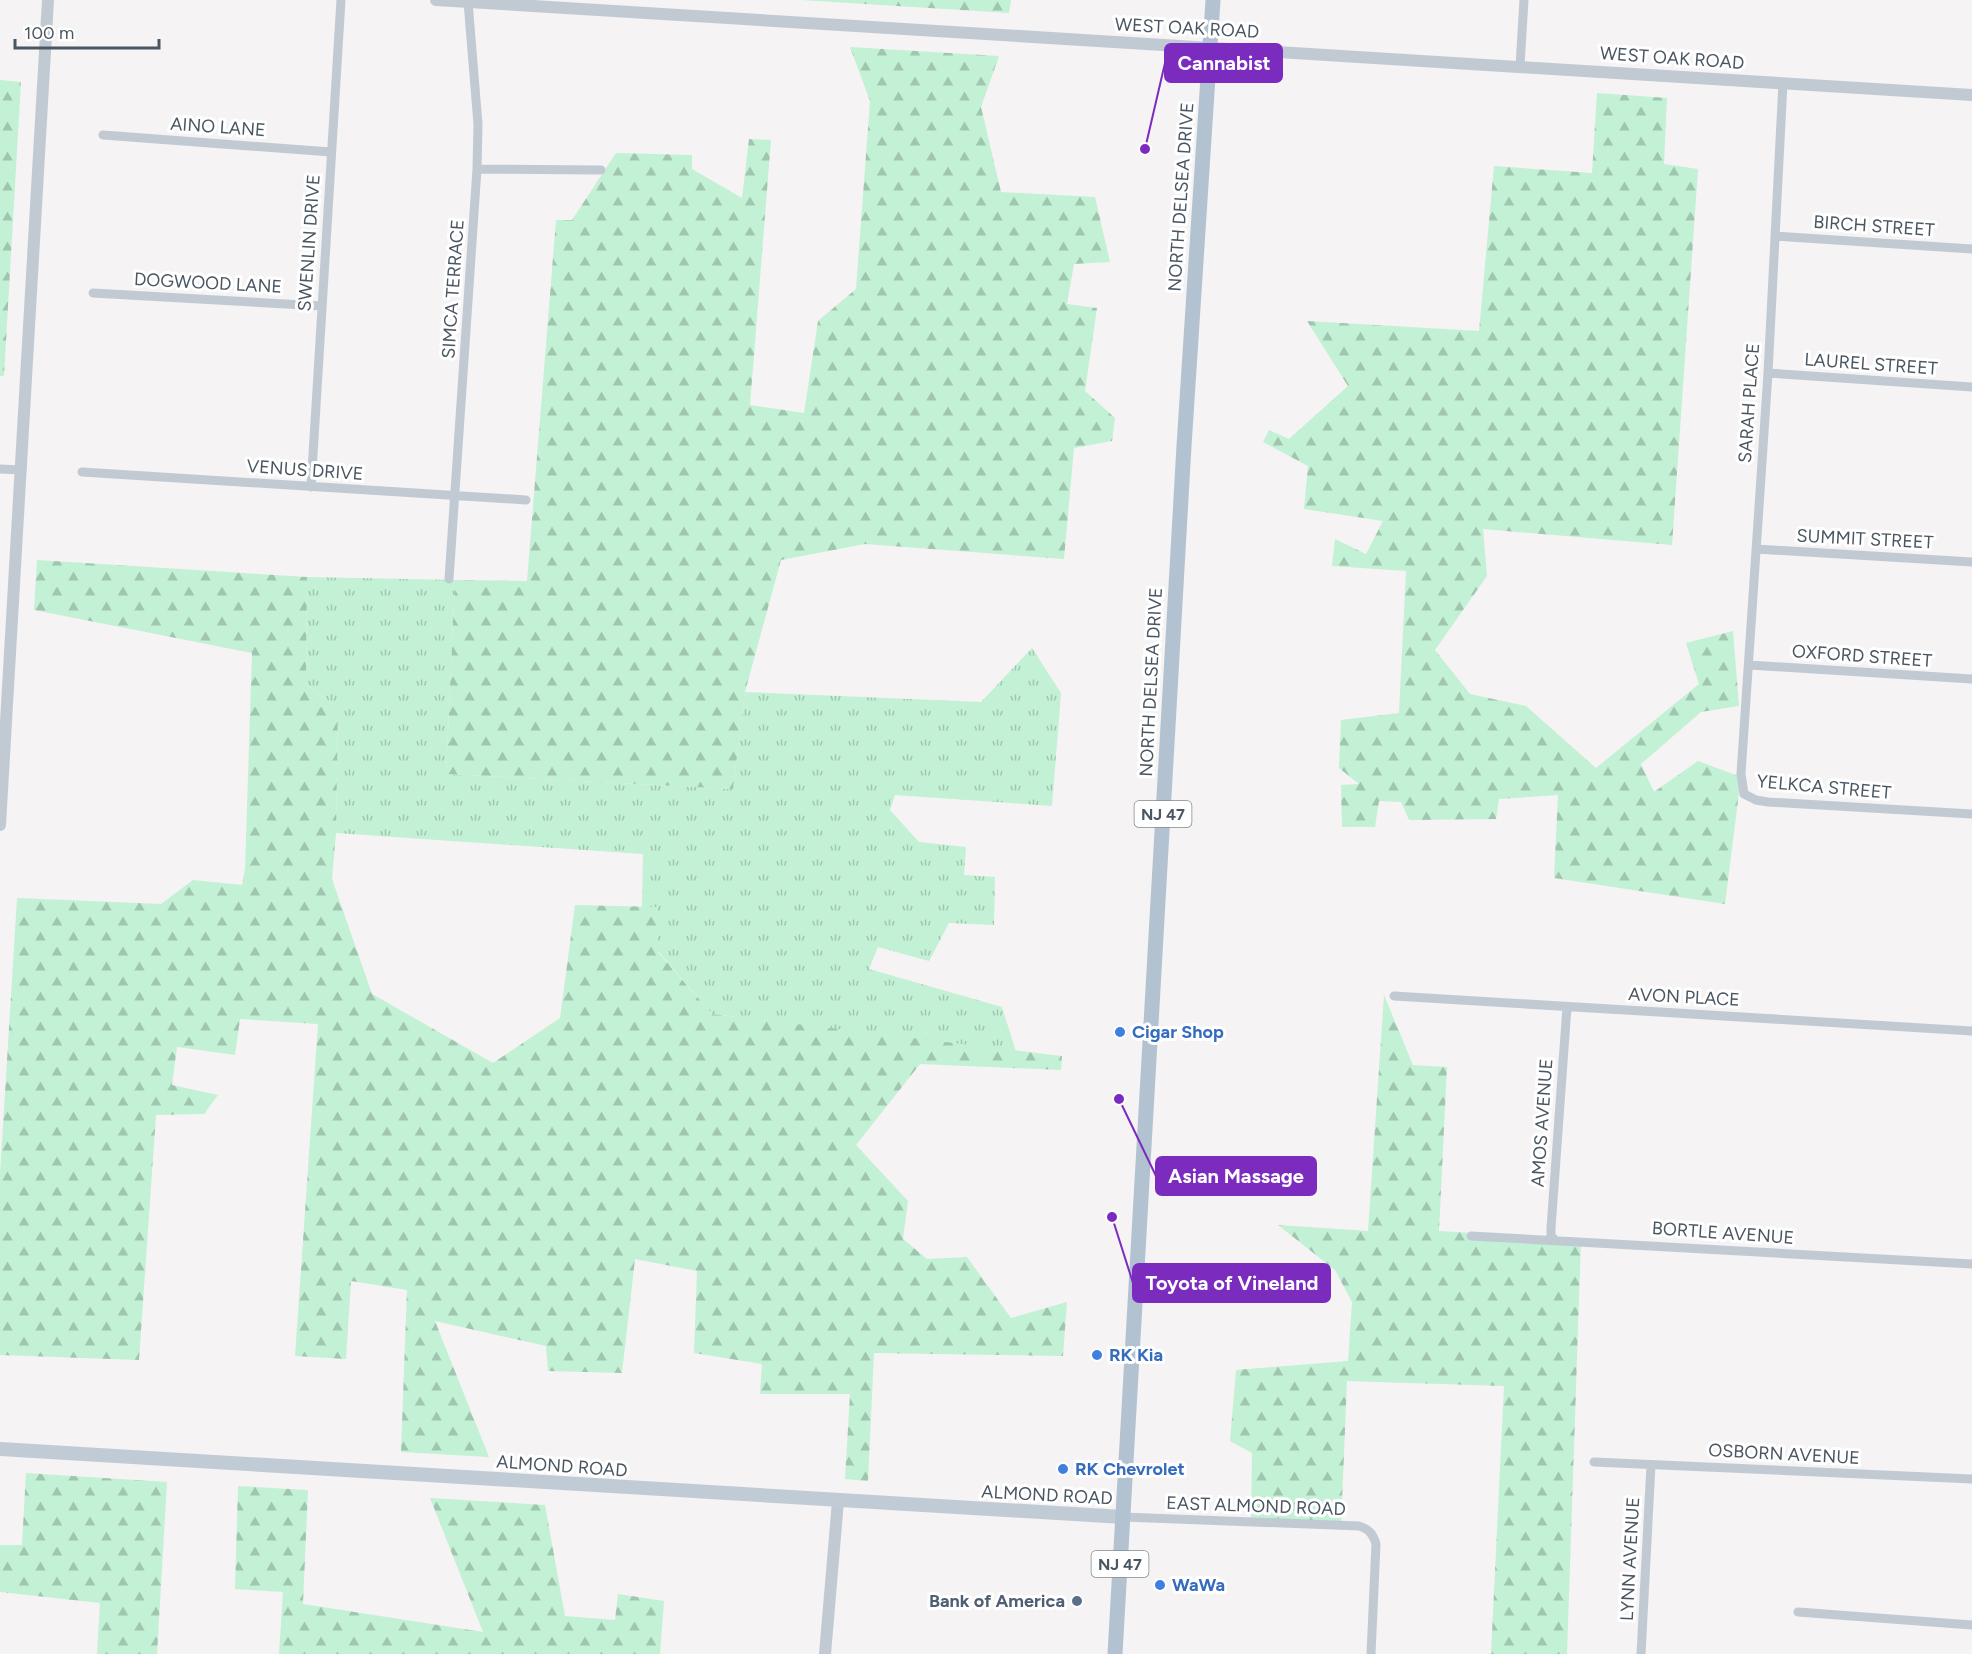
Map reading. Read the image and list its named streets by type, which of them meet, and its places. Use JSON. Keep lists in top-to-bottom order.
{
  "streets": {
    "main road": ["NORTH DELSEA DRIVE", "NJ 47", "ALMOND ROAD"],
    "street": [
      "WEST OAK ROAD",
      "AINO LANE",
      "BIRCH STREET",
      "SWENLIN DRIVE",
      "DOGWOOD LANE",
      "SIMCA TERRACE",
      "LAUREL STREET",
      "SARAH PLACE",
      "VENUS DRIVE",
      "SUMMIT STREET",
      "OXFORD STREET",
      "YELKCA STREET",
      "AVON PLACE",
      "AMOS AVENUE",
      "BORTLE AVENUE",
      "OSBORN AVENUE",
      "EAST ALMOND ROAD",
      "LYNN AVENUE"
    ]
  },
  "crossings": [
    ["WEST OAK ROAD", "NORTH DELSEA DRIVE"],
    ["WEST OAK ROAD", "SIMCA TERRACE"],
    ["WEST OAK ROAD", "SARAH PLACE"],
    ["AINO LANE", "SWENLIN DRIVE"],
    ["NORTH DELSEA DRIVE", "ALMOND ROAD"],
    ["NORTH DELSEA DRIVE", "EAST ALMOND ROAD"],
    ["BIRCH STREET", "SARAH PLACE"],
    ["SWENLIN DRIVE", "DOGWOOD LANE"],
    ["SWENLIN DRIVE", "VENUS DRIVE"],
    ["SIMCA TERRACE", "VENUS DRIVE"],
    ["LAUREL STREET", "SARAH PLACE"],
    ["SARAH PLACE", "SUMMIT STREET"],
    ["SARAH PLACE", "OXFORD STREET"],
    ["SARAH PLACE", "YELKCA STREET"],
    ["AVON PLACE", "AMOS AVENUE"],
    ["AMOS AVENUE", "BORTLE AVENUE"],
    ["OSBORN AVENUE", "LYNN AVENUE"],
    ["ALMOND ROAD", "EAST ALMOND ROAD"]
  ],
  "places": [
    "Cannabist",
    "Cigar Shop",
    "Asian Massage",
    "Toyota of Vineland",
    "RK Kia",
    "RK Chevrolet",
    "WaWa",
    "Bank of America"
  ],
  "scale_bar": "100 m"
}
